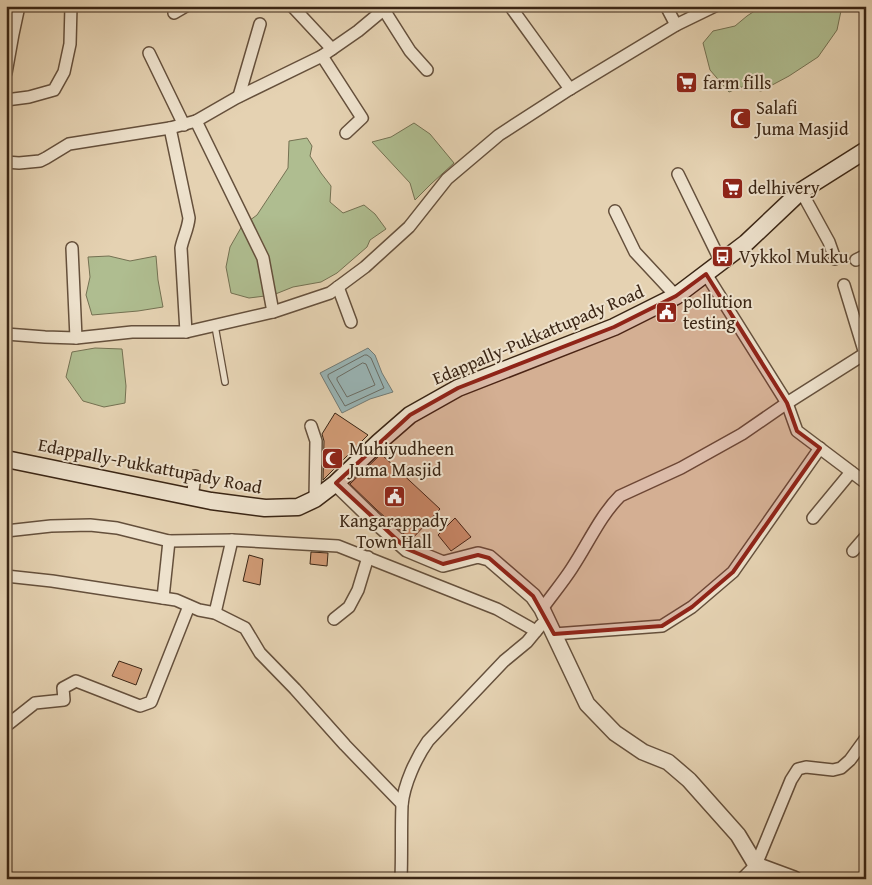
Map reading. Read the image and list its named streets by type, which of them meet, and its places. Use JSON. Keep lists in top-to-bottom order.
{
  "streets": {
    "main road": ["Edappally-Pukkattupady Road"]
  },
  "places": {
    "supermarket": ["farm fills", "delhivery"],
    "mosque": ["Salafi Juma Masjid", "Muhiyudheen Juma Masjid"],
    "bus stop": ["Vykkol Mukku"],
    "public building": ["pollution testing", "Kangarappady Town Hall"]
  }
}
